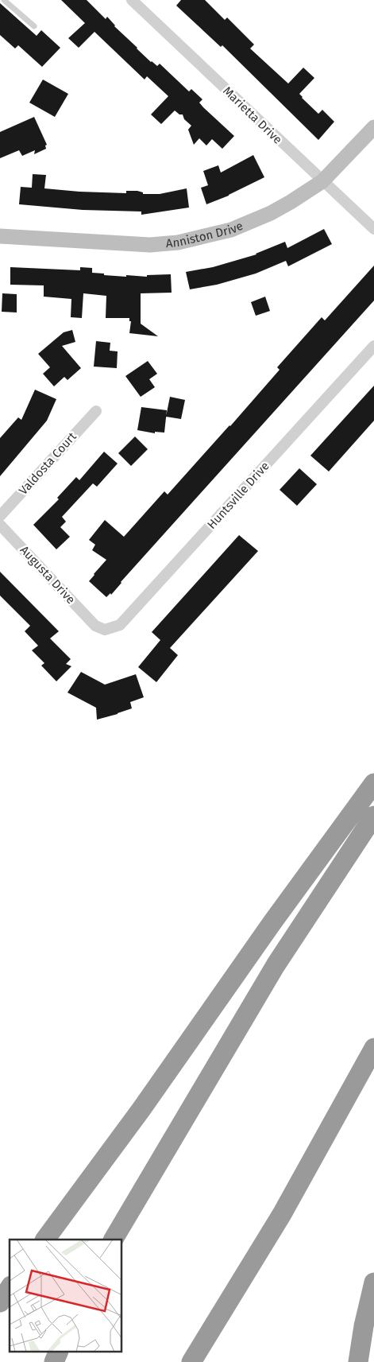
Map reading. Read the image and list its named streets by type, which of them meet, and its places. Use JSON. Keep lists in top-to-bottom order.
{
  "streets": {
    "street": [
      "Marietta Drive",
      "Anniston Drive",
      "Valdosta Court",
      "Huntsville Drive",
      "Augusta Drive"
    ]
  },
  "crossings": [
    ["Marietta Drive", "Anniston Drive"],
    ["Huntsville Drive", "Augusta Drive"]
  ]
}
